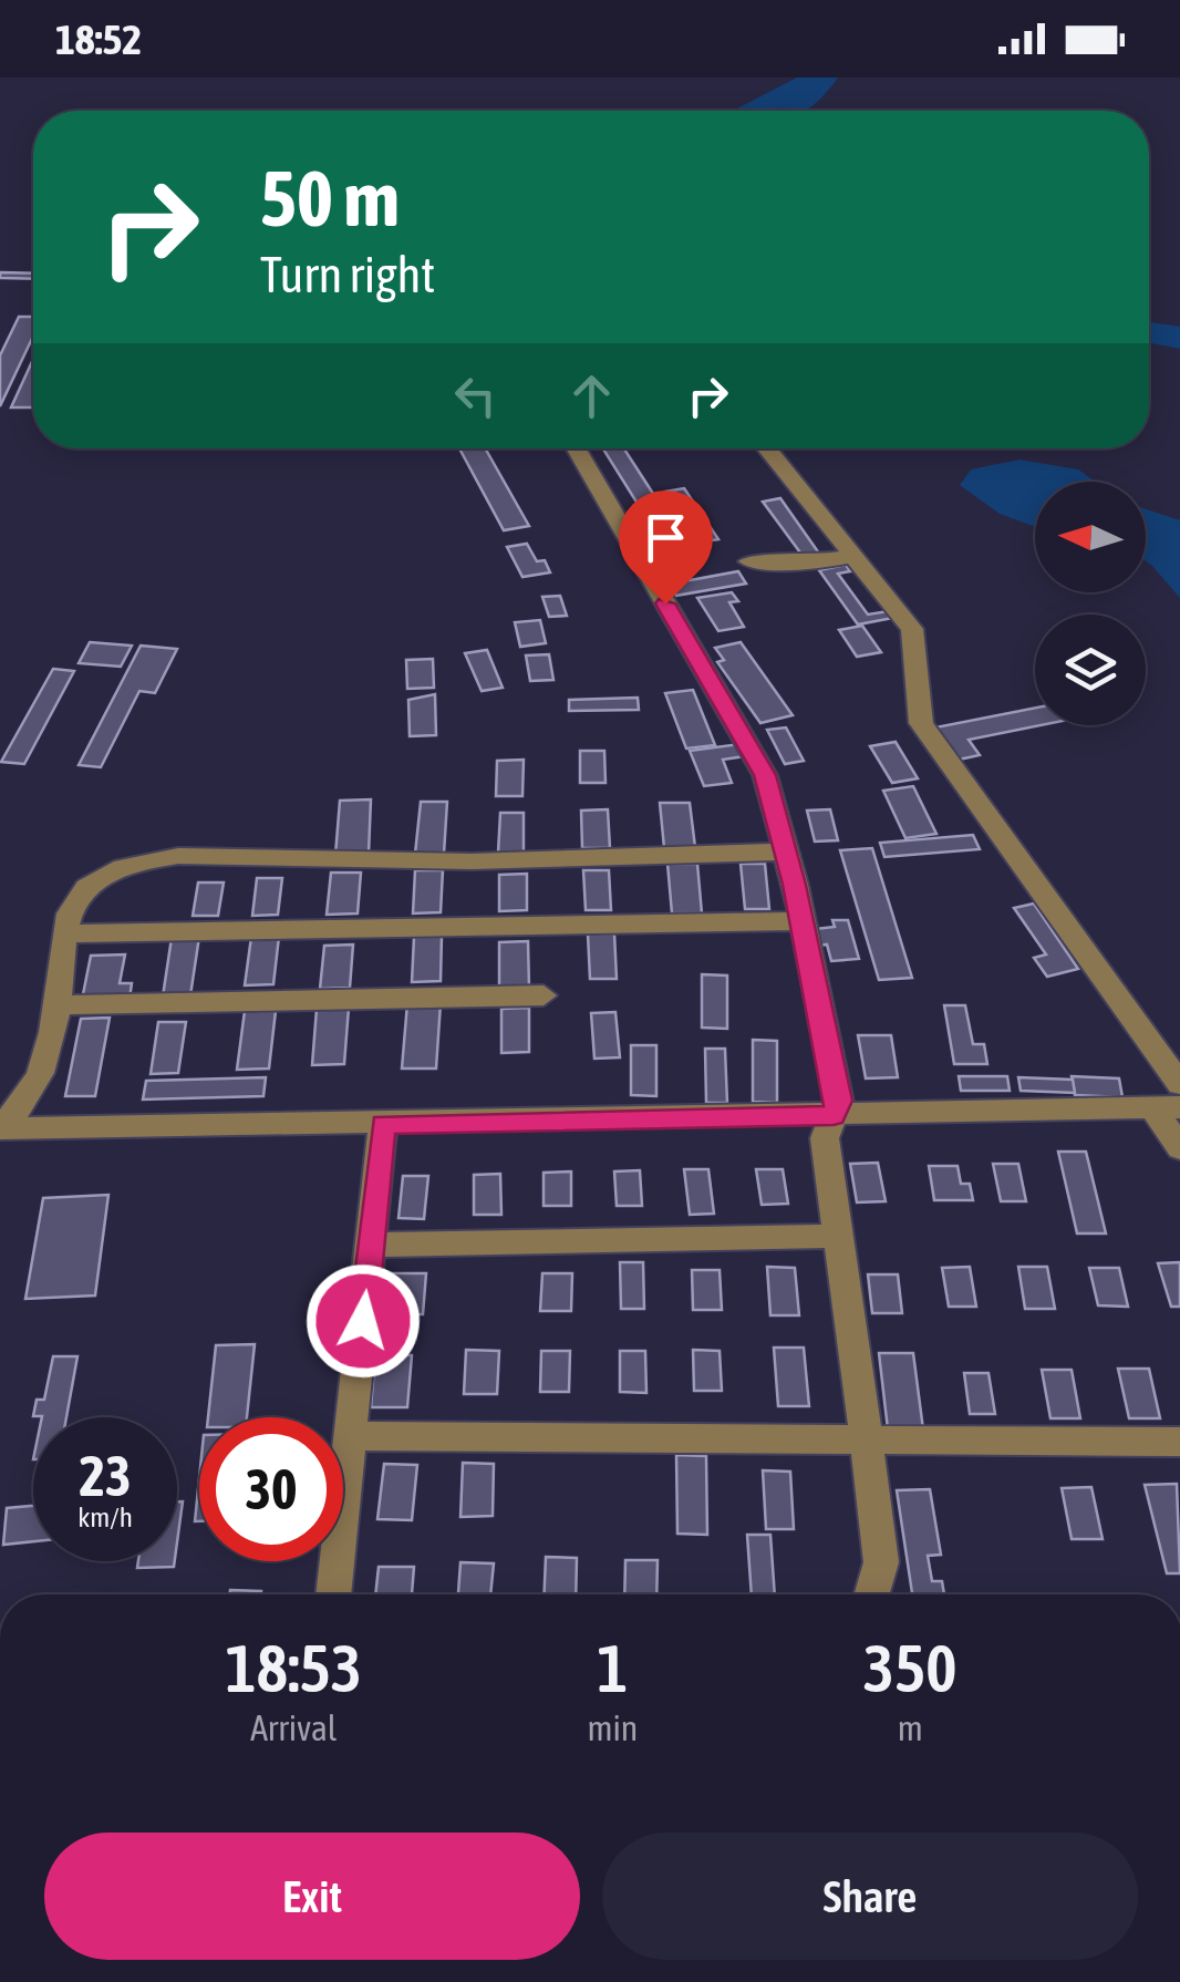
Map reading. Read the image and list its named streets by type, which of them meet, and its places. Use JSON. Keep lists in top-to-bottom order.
{
  "north": "left",
  "page": {
    "status": "18:52",
    "turn": ["50 m", "Turn right"],
    "speed": "23 km/h",
    "limit": "30",
    "eta": [
      "18:53",
      "Arrival",
      "1",
      "min",
      "350",
      "m"
    ],
    "buttons": ["Exit", "Share"]
  }
}
